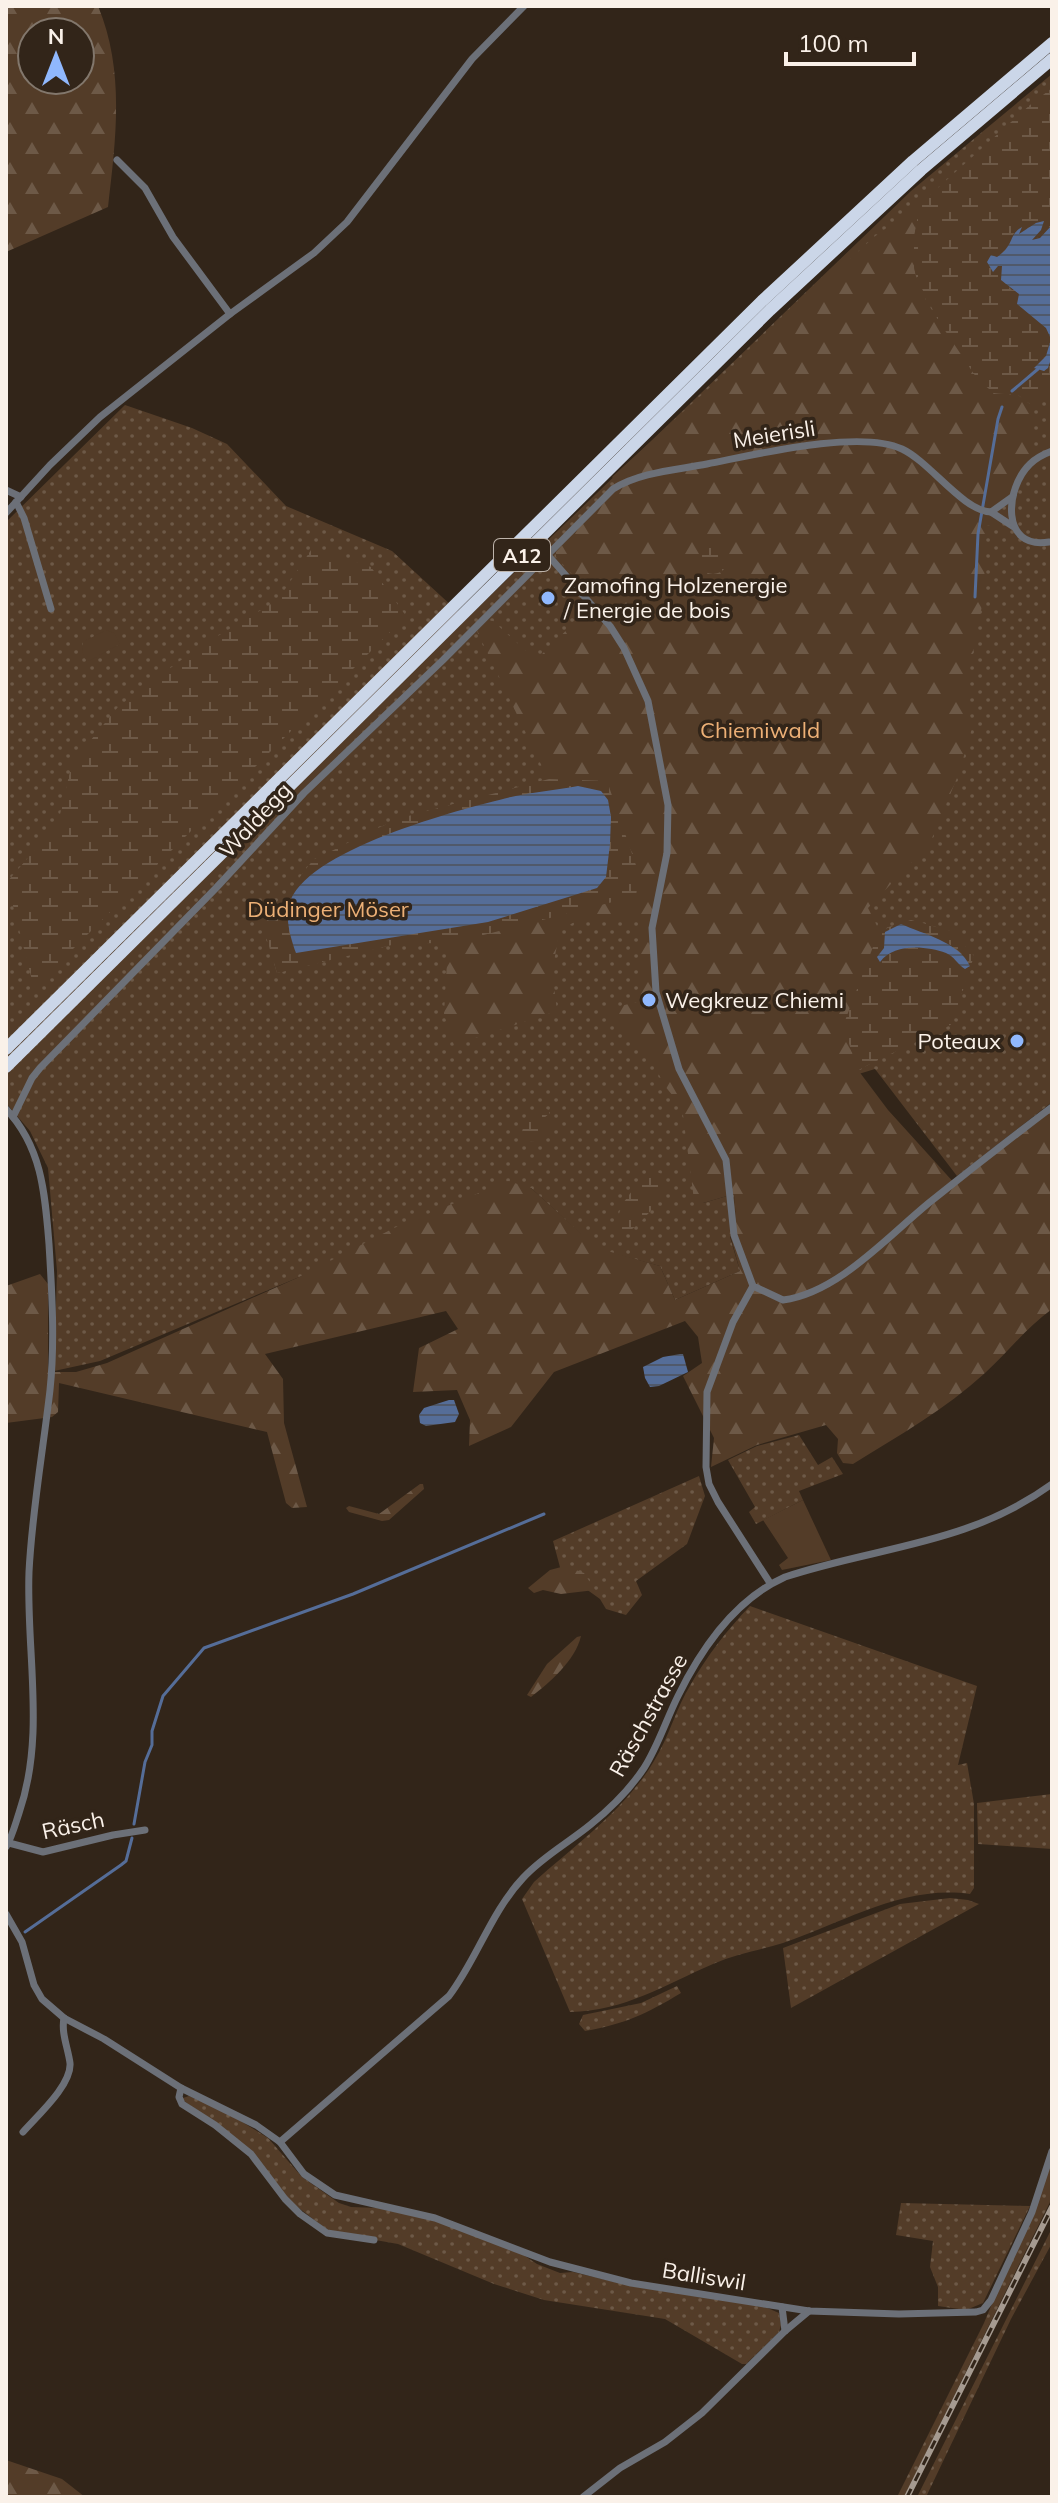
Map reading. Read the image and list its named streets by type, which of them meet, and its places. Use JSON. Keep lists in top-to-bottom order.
{
  "streets": {
    "highway": ["A12"],
    "street": [
      "Meierisli",
      "Waldegg",
      "Räschstrasse",
      "Räsch",
      "Balliswil"
    ]
  },
  "crossings": [
    ["Meierisli", "Waldegg"],
    ["Räschstrasse", "Balliswil"]
  ],
  "parks": ["Chiemiwald", "Düdinger Möser"],
  "places": ["Zamofing Holzenergie / Energie de bois", "Wegkreuz Chiemi", "Poteaux"],
  "scale_bar": "100 m",
  "north": "top"
}
